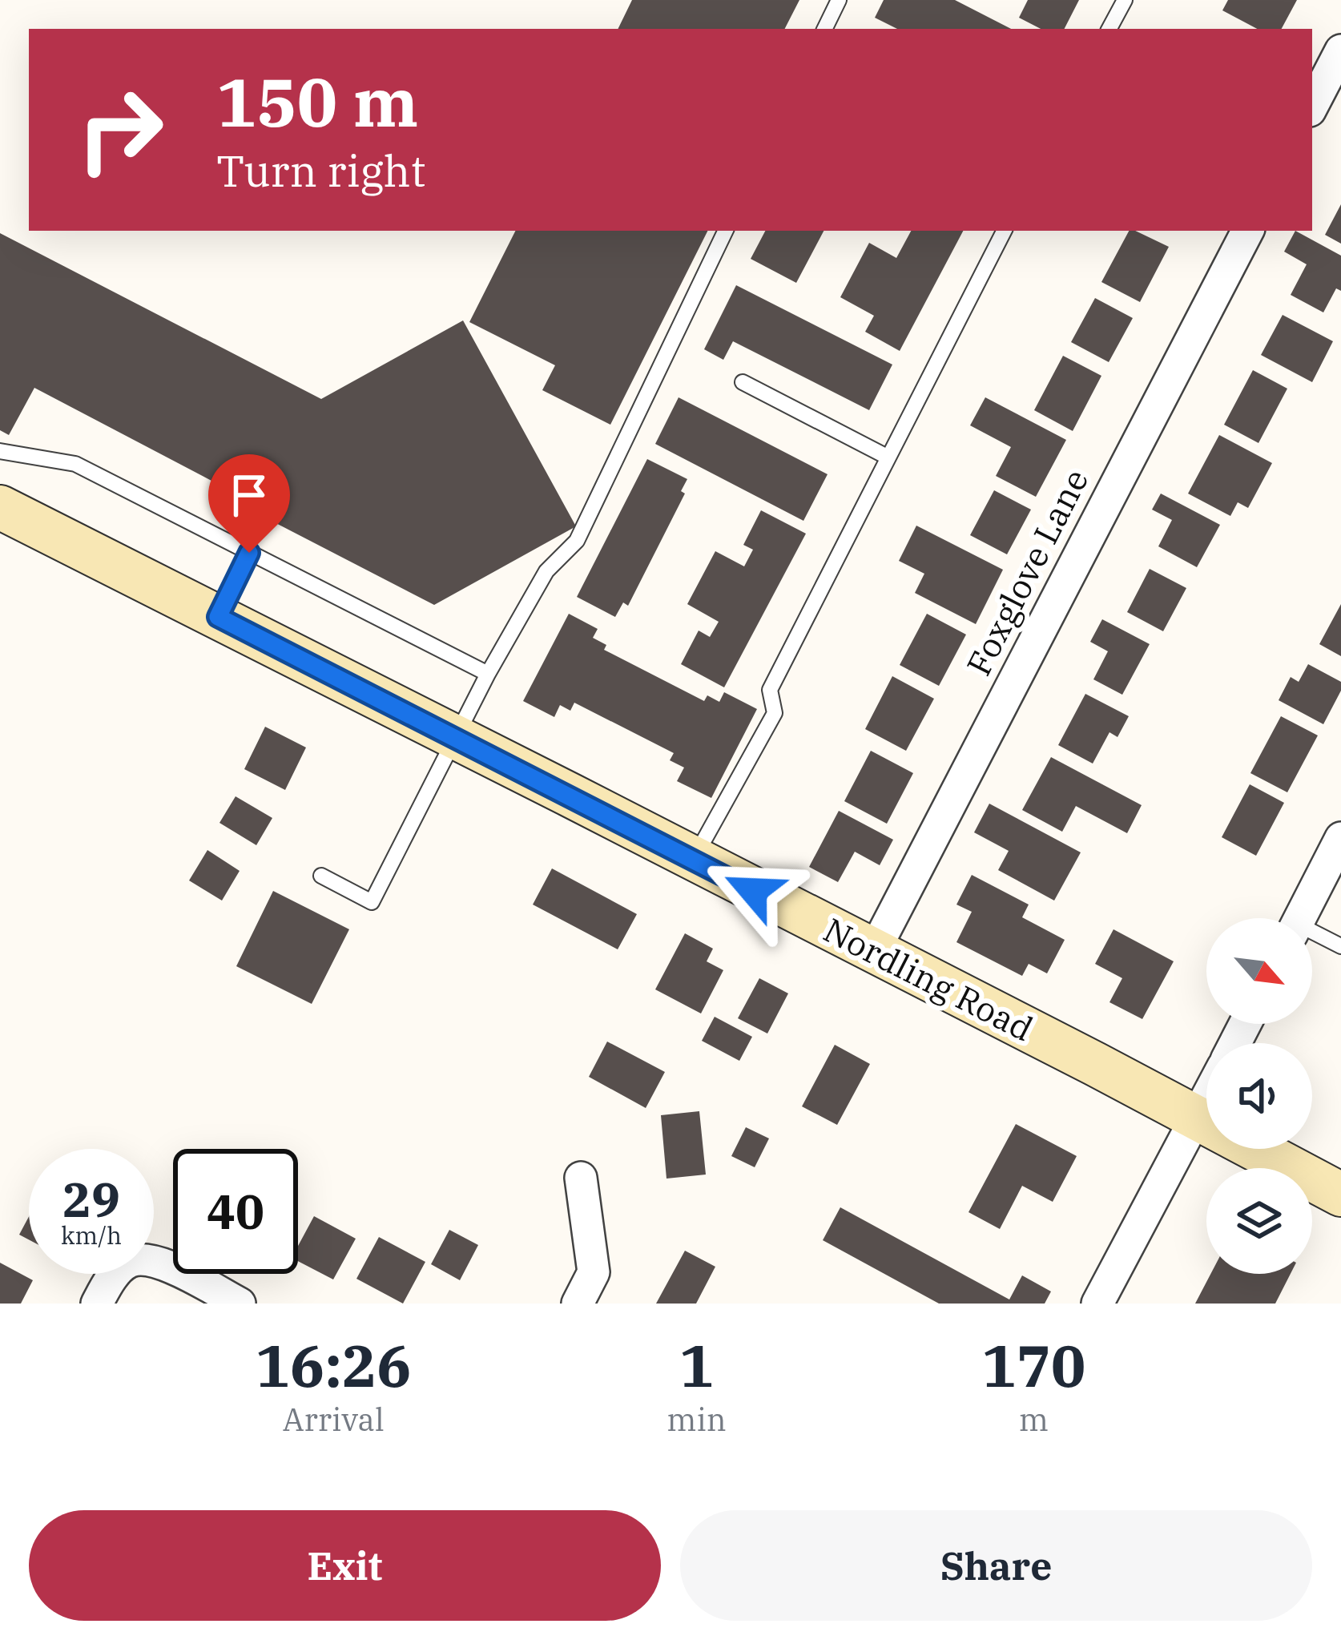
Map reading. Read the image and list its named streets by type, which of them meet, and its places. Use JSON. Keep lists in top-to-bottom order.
{
  "streets": {
    "street": ["Foxglove Lane", "Nordling Road"]
  },
  "crossings": [
    ["Foxglove Lane", "Nordling Road"]
  ],
  "north": "bottom right",
  "page": {
    "turn": ["150 m", "Turn right"],
    "speed": "29 km/h",
    "limit": "40",
    "eta": [
      "16:26",
      "Arrival",
      "1",
      "min",
      "170",
      "m"
    ],
    "buttons": ["Exit", "Share"]
  }
}
